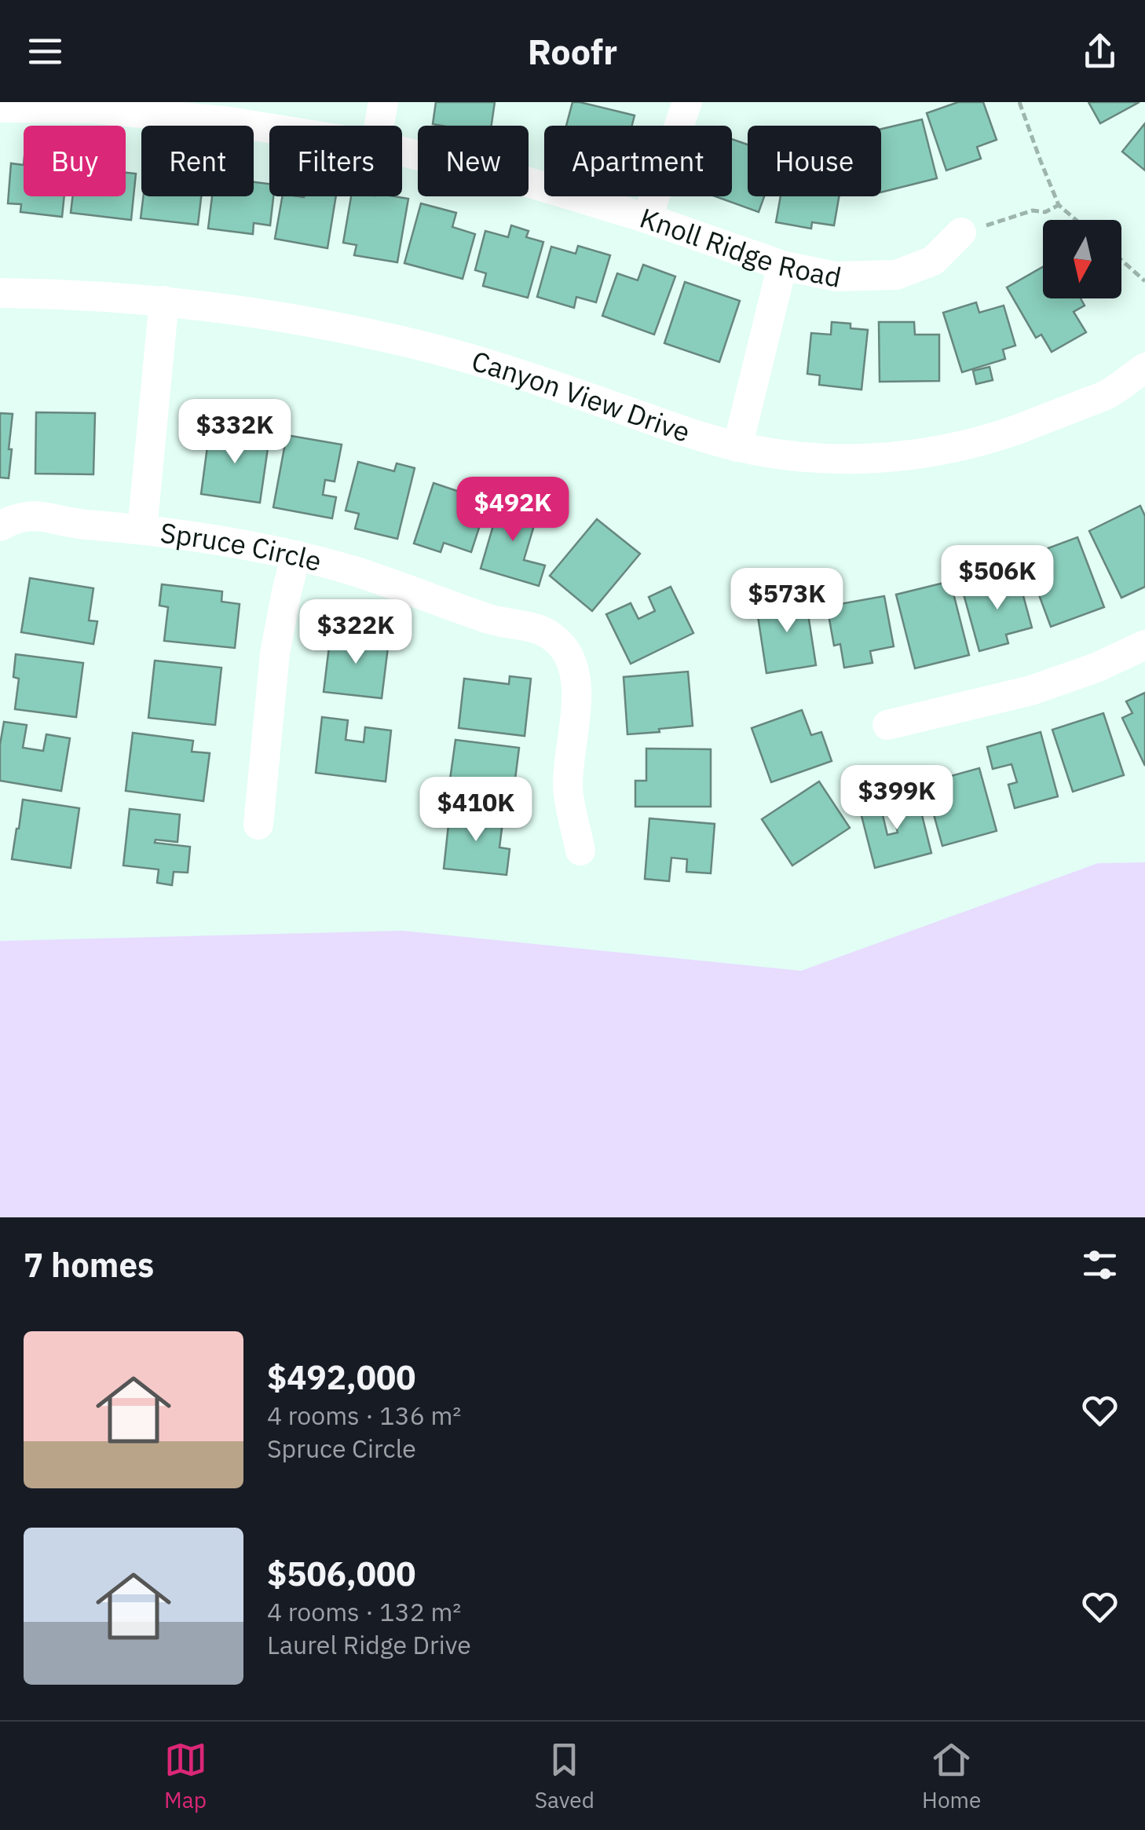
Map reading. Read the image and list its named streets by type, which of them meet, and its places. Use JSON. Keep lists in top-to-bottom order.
{
  "streets": {
    "street": ["Knoll Ridge Road", "Canyon View Drive", "Spruce Circle"]
  },
  "north": "bottom",
  "page": {
    "header": "Roofr",
    "chip": [
      "Buy",
      "Rent",
      "Filters",
      "New",
      "Apartment",
      "House"
    ],
    "price": [
      "$332K",
      "$492K",
      "$506K",
      "$573K",
      "$322K",
      "$399K",
      "$410K"
    ],
    "heading": "7 homes",
    "list": [
      {
        "name": "$492,000",
        "note": "4 rooms · 136 m² · Spruce Circle"
      },
      {
        "name": "$506,000",
        "note": "4 rooms · 132 m² · Laurel Ridge Drive"
      }
    ],
    "tabs": ["Map", "Saved", "Home"]
  }
}
